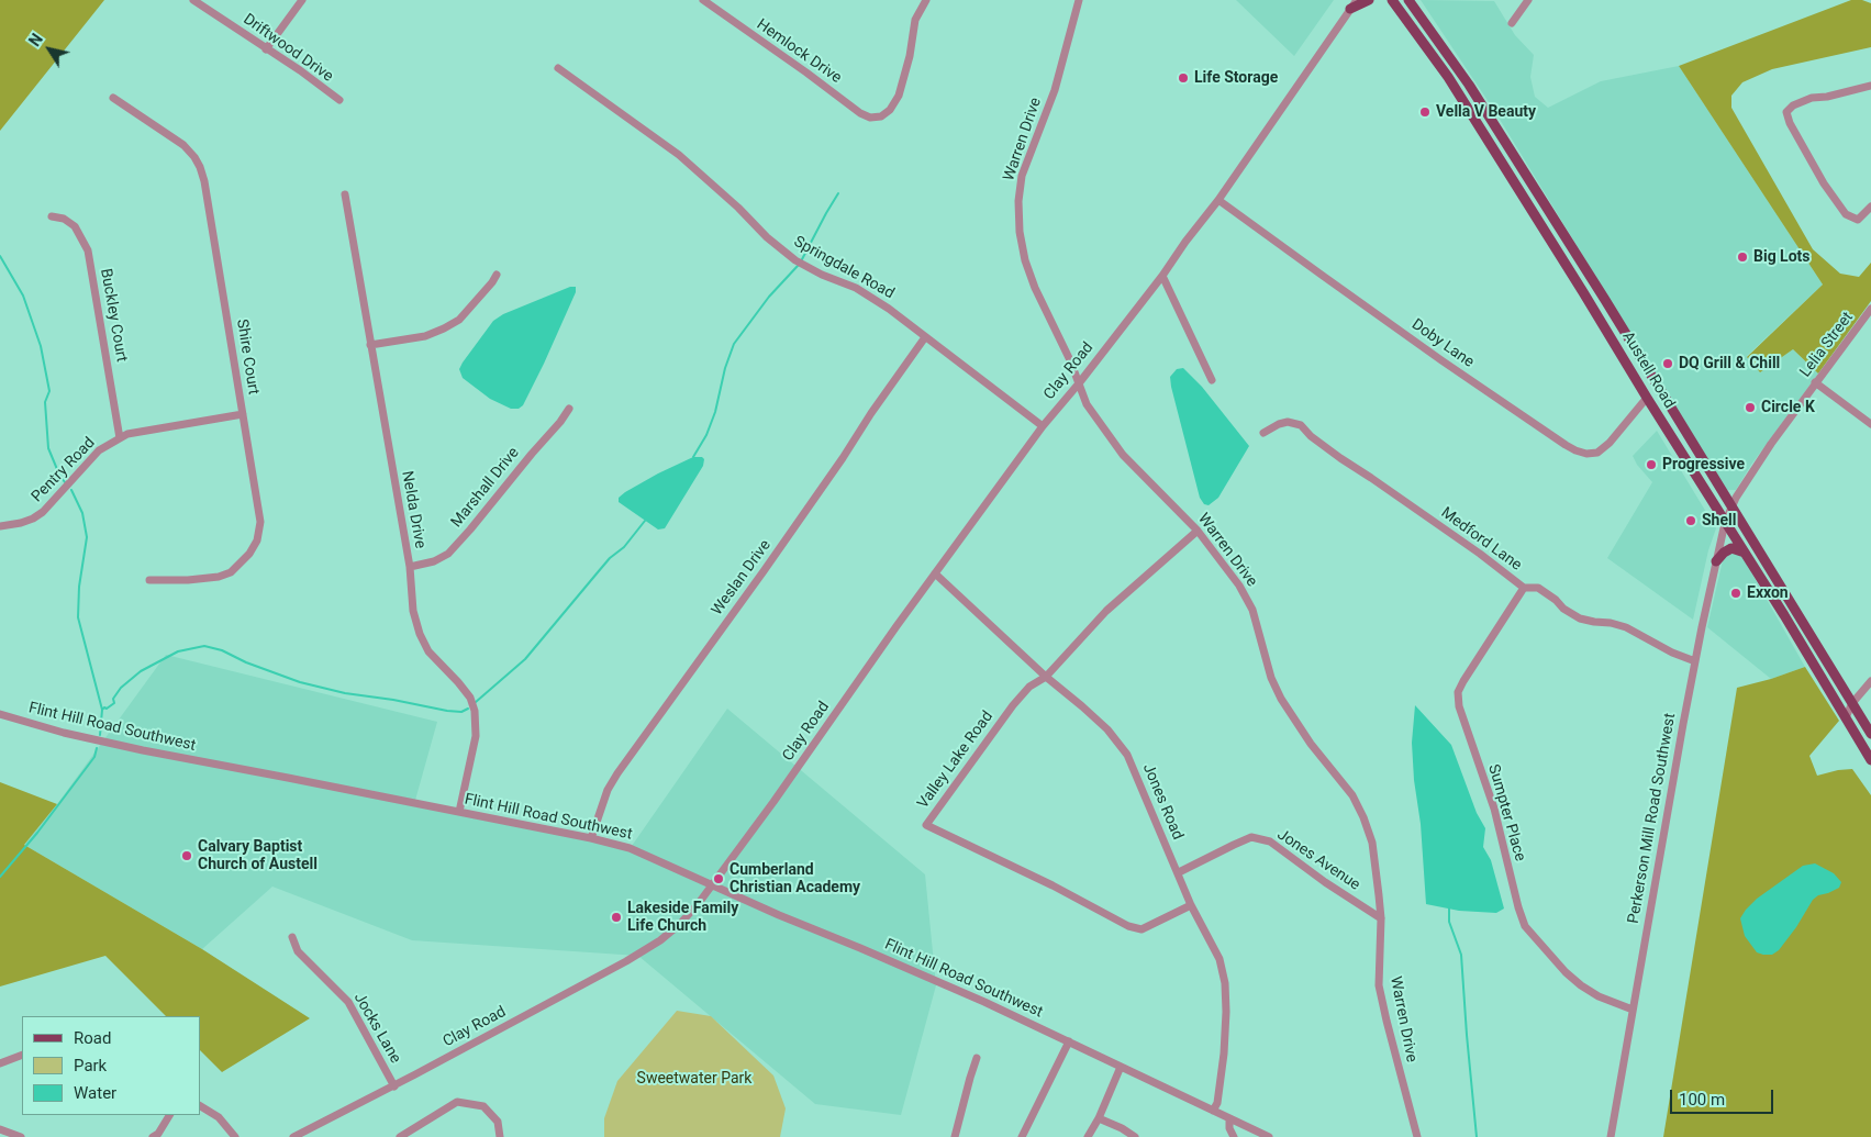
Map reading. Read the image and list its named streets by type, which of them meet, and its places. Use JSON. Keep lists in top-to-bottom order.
{
  "streets": {
    "main road": ["Austell Road"],
    "street": [
      "Driftwood Drive",
      "Hemlock Drive",
      "Warren Drive",
      "Springdale Road",
      "Buckley Court",
      "Doby Lane",
      "Lelia Street",
      "Shire Court",
      "Clay Road",
      "Pentry Road",
      "Marshall Drive",
      "Nelda Drive",
      "Medford Lane",
      "Weslan Drive",
      "Flint Hill Road Southwest",
      "Valley Lake Road",
      "Jones Road",
      "Sumpter Place",
      "Perkerson Mill Road Southwest",
      "Jones Avenue",
      "Jocks Lane"
    ]
  },
  "crossings": [
    ["Warren Drive", "Clay Road"],
    ["Warren Drive", "Valley Lake Road"],
    ["Warren Drive", "Jones Avenue"],
    ["Springdale Road", "Clay Road"],
    ["Springdale Road", "Weslan Drive"],
    ["Buckley Court", "Pentry Road"],
    ["Doby Lane", "Austell Road"],
    ["Doby Lane", "Clay Road"],
    ["Lelia Street", "Austell Road"],
    ["Lelia Street", "Perkerson Mill Road Southwest"],
    ["Shire Court", "Pentry Road"],
    ["Austell Road", "Perkerson Mill Road Southwest"],
    ["Clay Road", "Flint Hill Road Southwest"],
    ["Clay Road", "Jones Road"],
    ["Clay Road", "Jocks Lane"],
    ["Marshall Drive", "Nelda Drive"],
    ["Nelda Drive", "Flint Hill Road Southwest"],
    ["Medford Lane", "Sumpter Place"],
    ["Medford Lane", "Perkerson Mill Road Southwest"],
    ["Weslan Drive", "Flint Hill Road Southwest"],
    ["Flint Hill Road Southwest", "Jones Road"],
    ["Valley Lake Road", "Jones Road"],
    ["Jones Road", "Jones Avenue"],
    ["Sumpter Place", "Perkerson Mill Road Southwest"]
  ],
  "parks": ["Sweetwater Park"],
  "places": [
    "Life Storage",
    "Vella V Beauty",
    "Big Lots",
    "DQ Grill & Chill",
    "Circle K",
    "Progressive",
    "Shell",
    "Exxon",
    "Calvary Baptist Church of Austell",
    "Cumberland Christian Academy",
    "Lakeside Family Life Church"
  ],
  "legend": ["Road", "Park", "Water"],
  "scale_bar": "100 m",
  "north": "top left"
}
